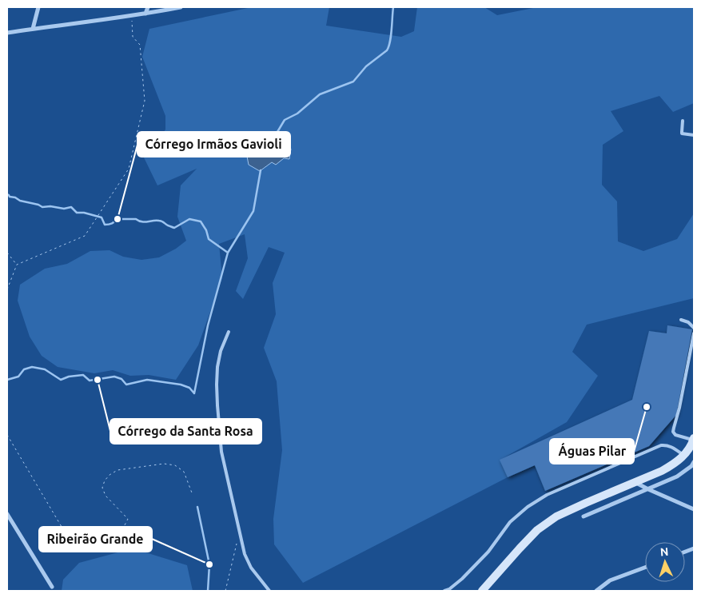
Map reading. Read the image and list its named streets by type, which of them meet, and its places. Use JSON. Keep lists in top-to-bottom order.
{
  "places": [
    "Córrego Irmãos Gavioli",
    "Córrego da Santa Rosa",
    "Águas Pilar",
    "Ribeirão Grande"
  ],
  "north": "top"
}
